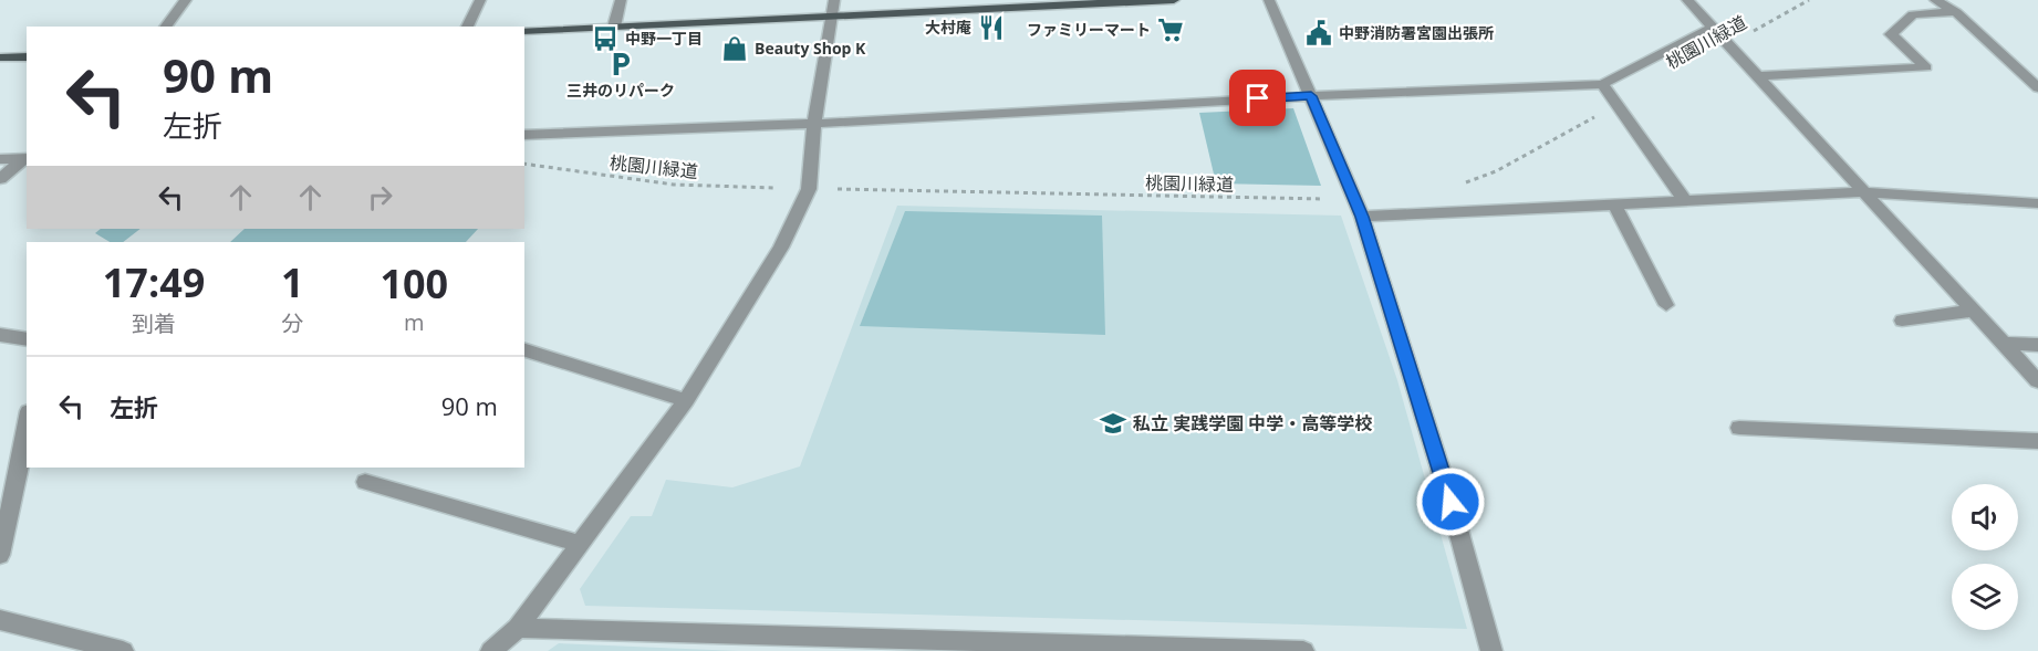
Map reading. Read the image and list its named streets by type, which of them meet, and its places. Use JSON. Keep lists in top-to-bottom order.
{
  "streets": {
    "path": ["桃園川緑道"]
  },
  "places": {
    "restaurant": ["大村庵"],
    "supermarket": ["ファミリーマート"],
    "public building": ["中野消防署宮園出張所"],
    "bus stop": ["中野一丁目"],
    "shop": ["Beauty Shop K"],
    "parking": ["三井のリパーク"],
    "school or university": ["私立 実践学園 中学・高等学校"]
  },
  "page": {
    "turn": ["90 m", "左折"],
    "eta": [
      "17:49",
      "到着",
      "1",
      "分",
      "100",
      "m"
    ],
    "list": [
      {
        "name": "左折",
        "value": "90 m"
      }
    ]
  }
}
